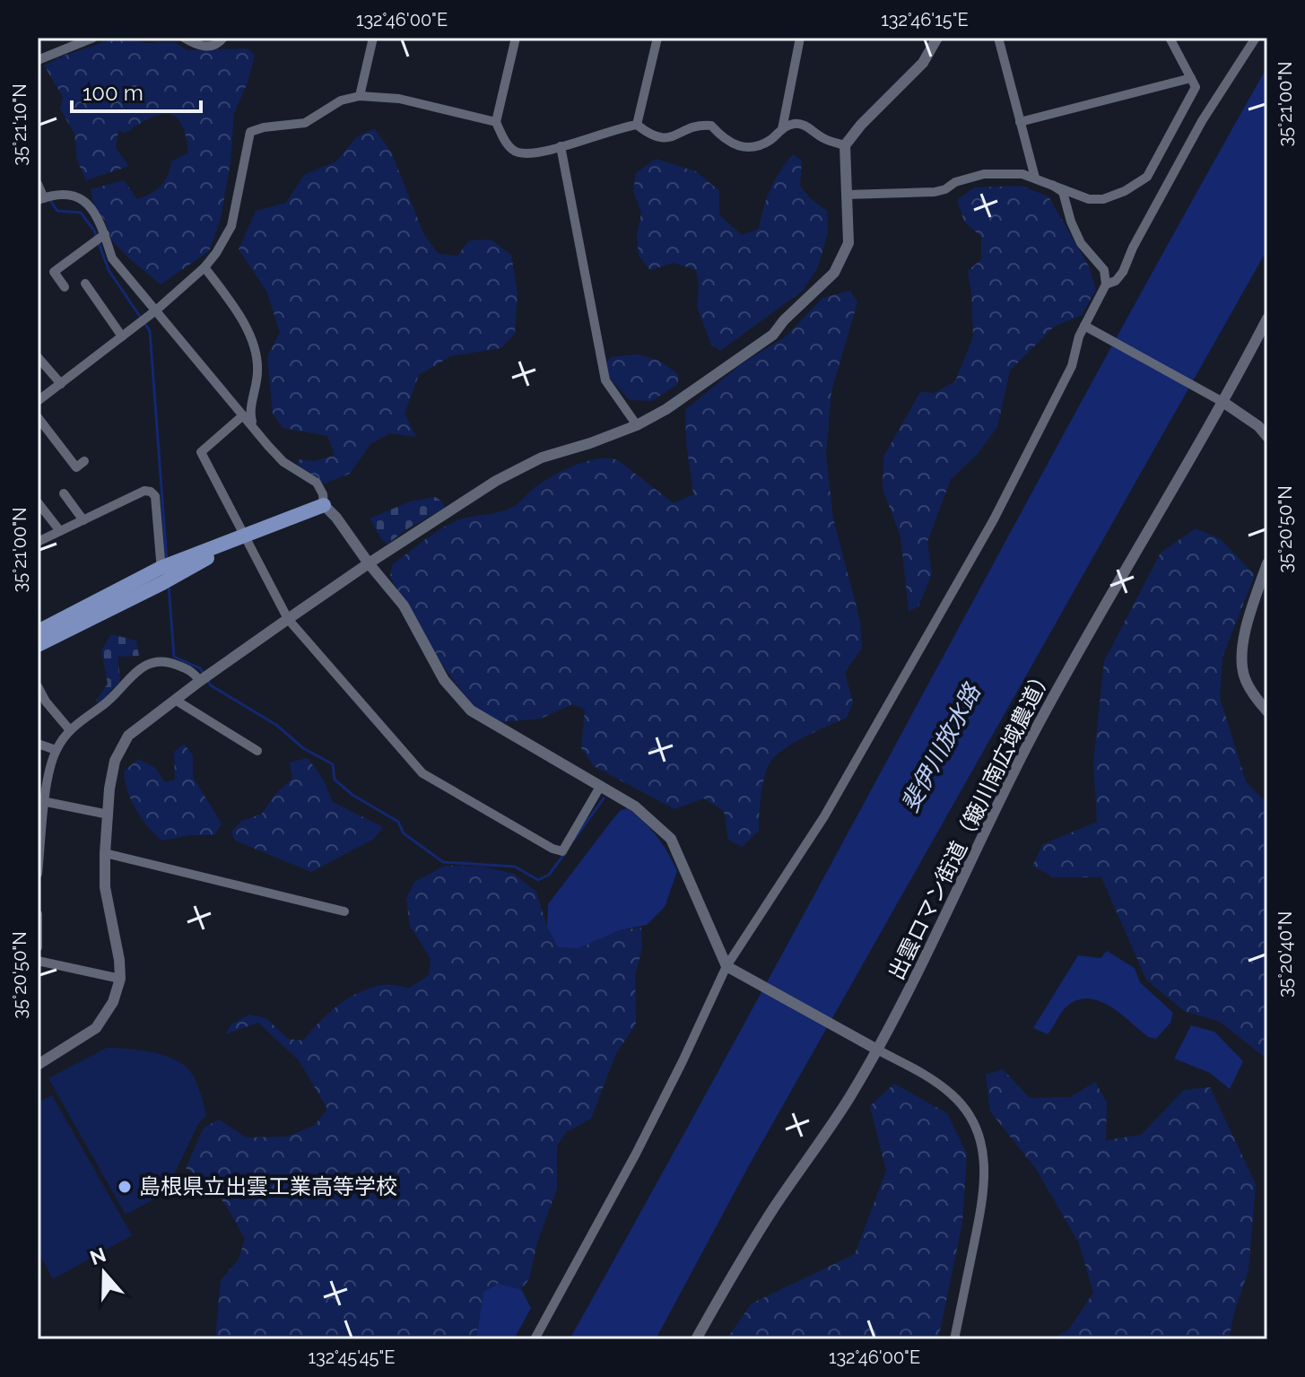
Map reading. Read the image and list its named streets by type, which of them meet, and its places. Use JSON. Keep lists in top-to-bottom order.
{
  "streets": {
    "street": ["出雲ロマン街道（簸川南広域農道）"]
  },
  "water": ["斐伊川放水路"],
  "places": ["島根県立出雲工業高等学校"],
  "scale_bar": "100 m",
  "north": "top",
  "coordinates": [
    "132°46'00\"E",
    "132°46'15\"E",
    "35°21'00\"N",
    "35°21'10\"N",
    "35°20'50\"N",
    "35°20'40\"N",
    "132°45'45\"E"
  ]
}
